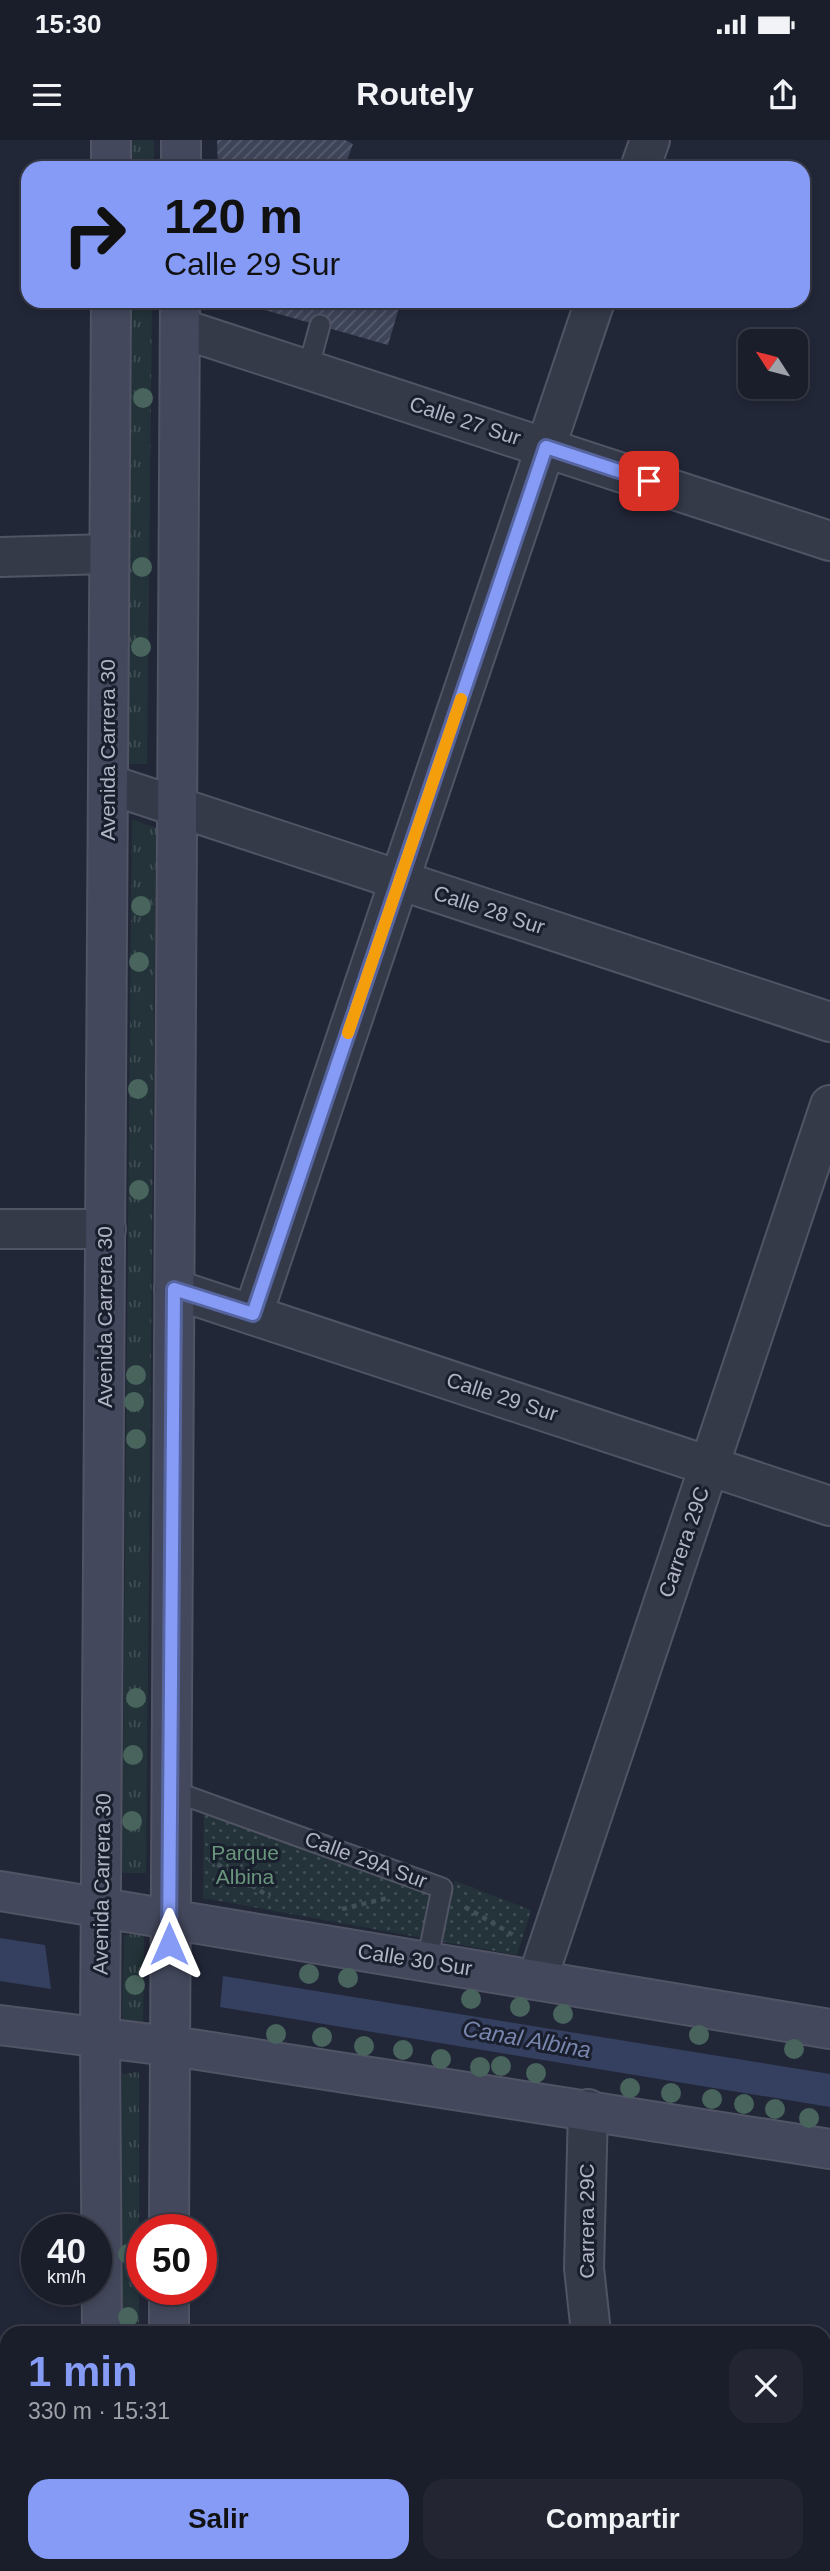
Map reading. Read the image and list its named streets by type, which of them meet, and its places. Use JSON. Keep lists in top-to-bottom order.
{
  "streets": {
    "main road": ["Avenida Carrera 30", "Calle 30 Sur"],
    "street": [
      "Calle 27 Sur",
      "Calle 28 Sur",
      "Calle 29 Sur",
      "Carrera 29C"
    ],
    "lane": ["Calle 29A Sur"]
  },
  "crossings": [
    ["Avenida Carrera 30", "Calle 28 Sur"],
    ["Avenida Carrera 30", "Calle 30 Sur"],
    ["Calle 29 Sur", "Carrera 29C"],
    ["Carrera 29C", "Calle 30 Sur"]
  ],
  "water": ["Canal Albina"],
  "parks": ["Parque Albina"],
  "north": "top left",
  "page": {
    "status": "15:30",
    "header": "Routely",
    "turn": ["120 m", "Calle 29 Sur"],
    "speed": "40 km/h",
    "limit": "50",
    "heading": ["1 min", "330 m · 15:31"],
    "buttons": ["Salir", "Compartir"]
  }
}
